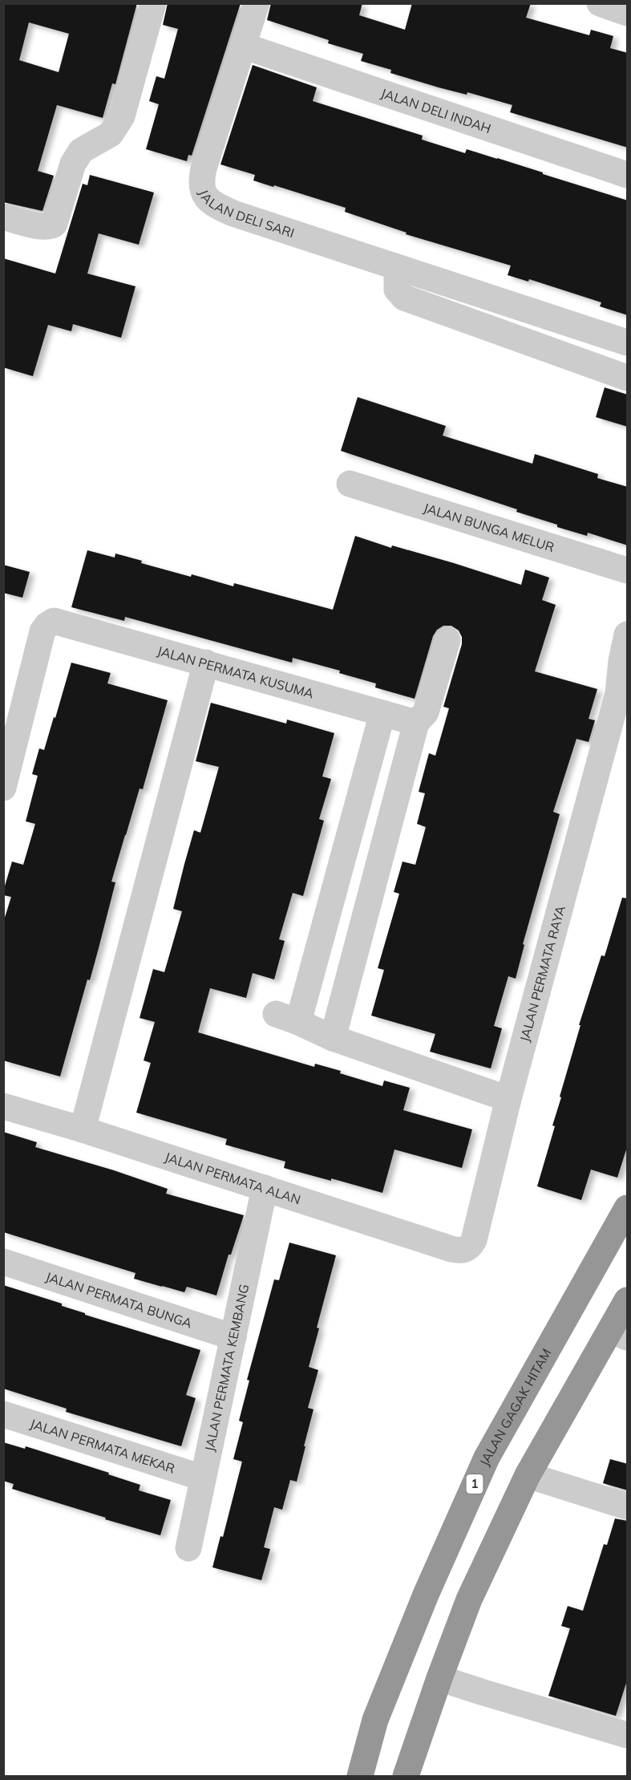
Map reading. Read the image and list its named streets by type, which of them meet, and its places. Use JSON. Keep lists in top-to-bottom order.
{
  "streets": {
    "highway": ["JALAN GAGAK HITAM", "1"],
    "street": [
      "JALAN DELI INDAH",
      "JALAN DELI SARI",
      "JALAN BUNGA MELUR",
      "JALAN PERMATA KUSUMA",
      "JALAN PERMATA RAYA",
      "JALAN PERMATA ALAN",
      "JALAN PERMATA BUNGA",
      "JALAN PERMATA KEMBANG",
      "JALAN PERMATA MEKAR"
    ]
  },
  "crossings": [
    ["JALAN DELI INDAH", "JALAN DELI SARI"],
    ["JALAN PERMATA RAYA", "JALAN PERMATA ALAN"],
    ["JALAN PERMATA ALAN", "JALAN PERMATA KEMBANG"],
    ["JALAN PERMATA BUNGA", "JALAN PERMATA KEMBANG"],
    ["JALAN PERMATA KEMBANG", "JALAN PERMATA MEKAR"]
  ]
}
